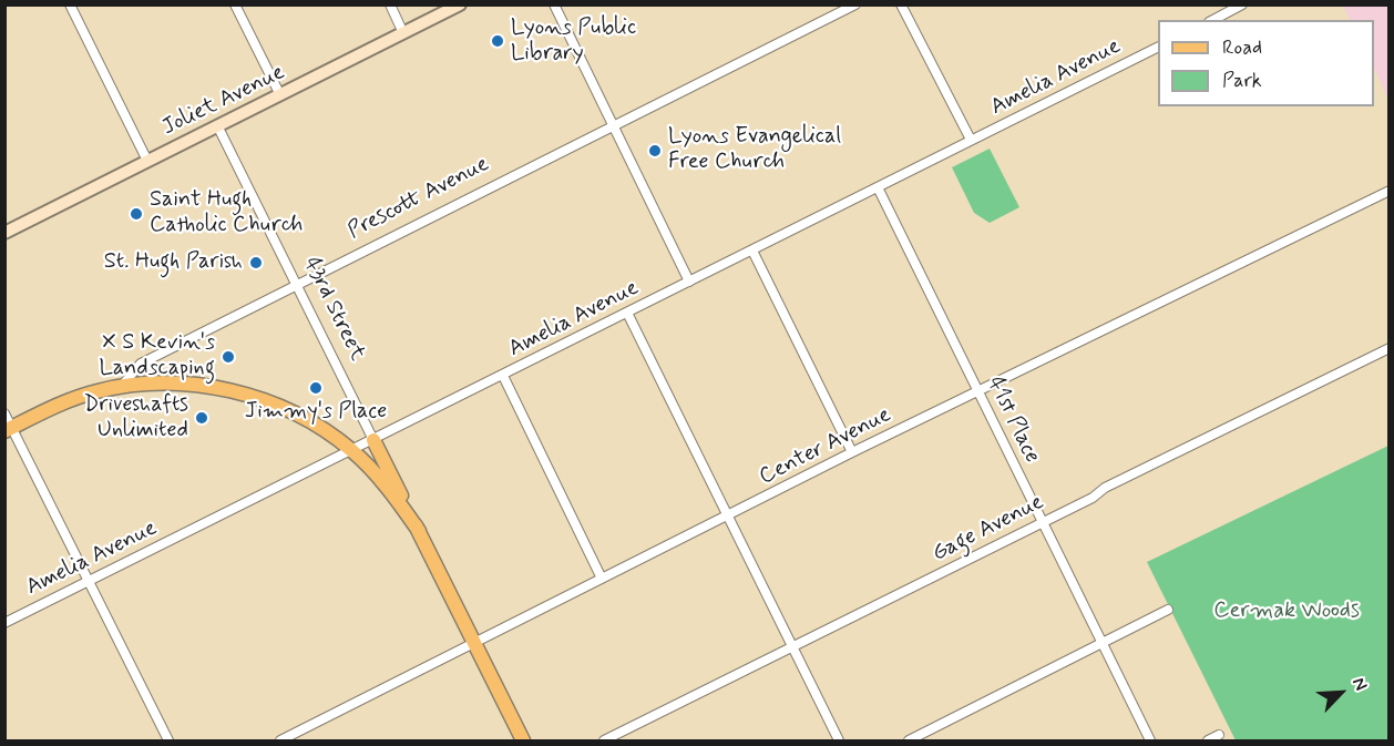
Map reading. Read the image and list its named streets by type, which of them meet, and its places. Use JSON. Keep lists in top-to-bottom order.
{
  "streets": {
    "street": [
      "Amelia Avenue",
      "Joliet Avenue",
      "Prescott Avenue",
      "43rd Street",
      "41st Place",
      "Center Avenue",
      "Gage Avenue"
    ]
  },
  "crossings": [
    ["Amelia Avenue", "43rd Street"],
    ["Amelia Avenue", "41st Place"],
    ["Joliet Avenue", "43rd Street"],
    ["Prescott Avenue", "43rd Street"],
    ["41st Place", "Center Avenue"],
    ["41st Place", "Gage Avenue"]
  ],
  "parks": ["Cermak Woods"],
  "places": [
    "Lyons Public Library",
    "Lyons Evangelical Free Church",
    "Saint Hugh Catholic Church",
    "St. Hugh Parish",
    "X S Kevin's Landscaping",
    "Jimmy's Place",
    "Driveshafts Unlimited"
  ],
  "legend": ["Road", "Park"],
  "north": "top right"
}
